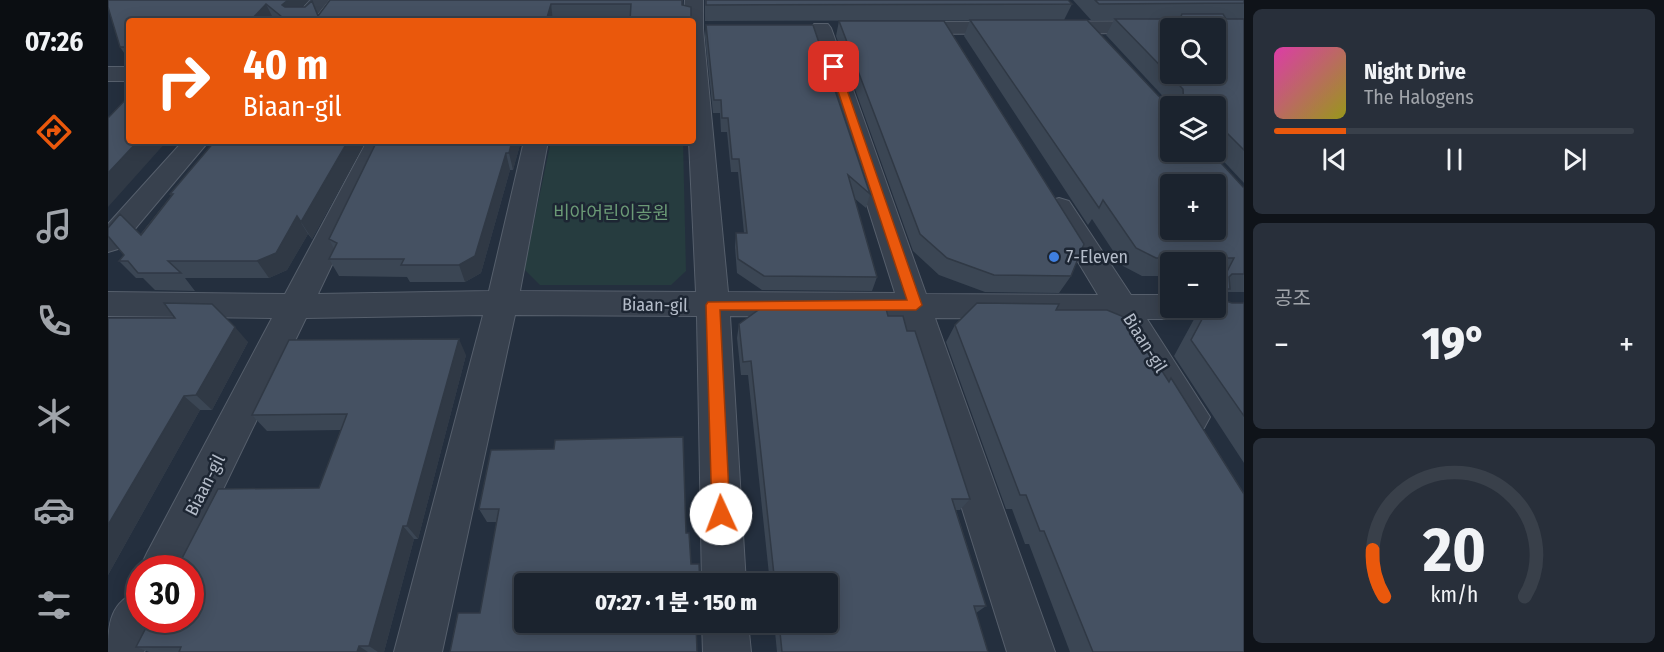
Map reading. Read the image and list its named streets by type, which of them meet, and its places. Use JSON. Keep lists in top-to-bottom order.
{
  "streets": {
    "street": ["Biaan-gil"]
  },
  "parks": ["비아어린이공원"],
  "places": ["7-Eleven"],
  "page": {
    "tabs": "07:26",
    "map_buttons": ["+", "−"],
    "turn": ["40 m", "Biaan-gil"],
    "song": ["Night Drive", "The Halogens"],
    "tile": "공조",
    "heat": ["−", "19°", "+"],
    "limit": "30",
    "trip": "07:27 · 1 분 · 150 m",
    "gauge": ["20", "km/h"]
  }
}
